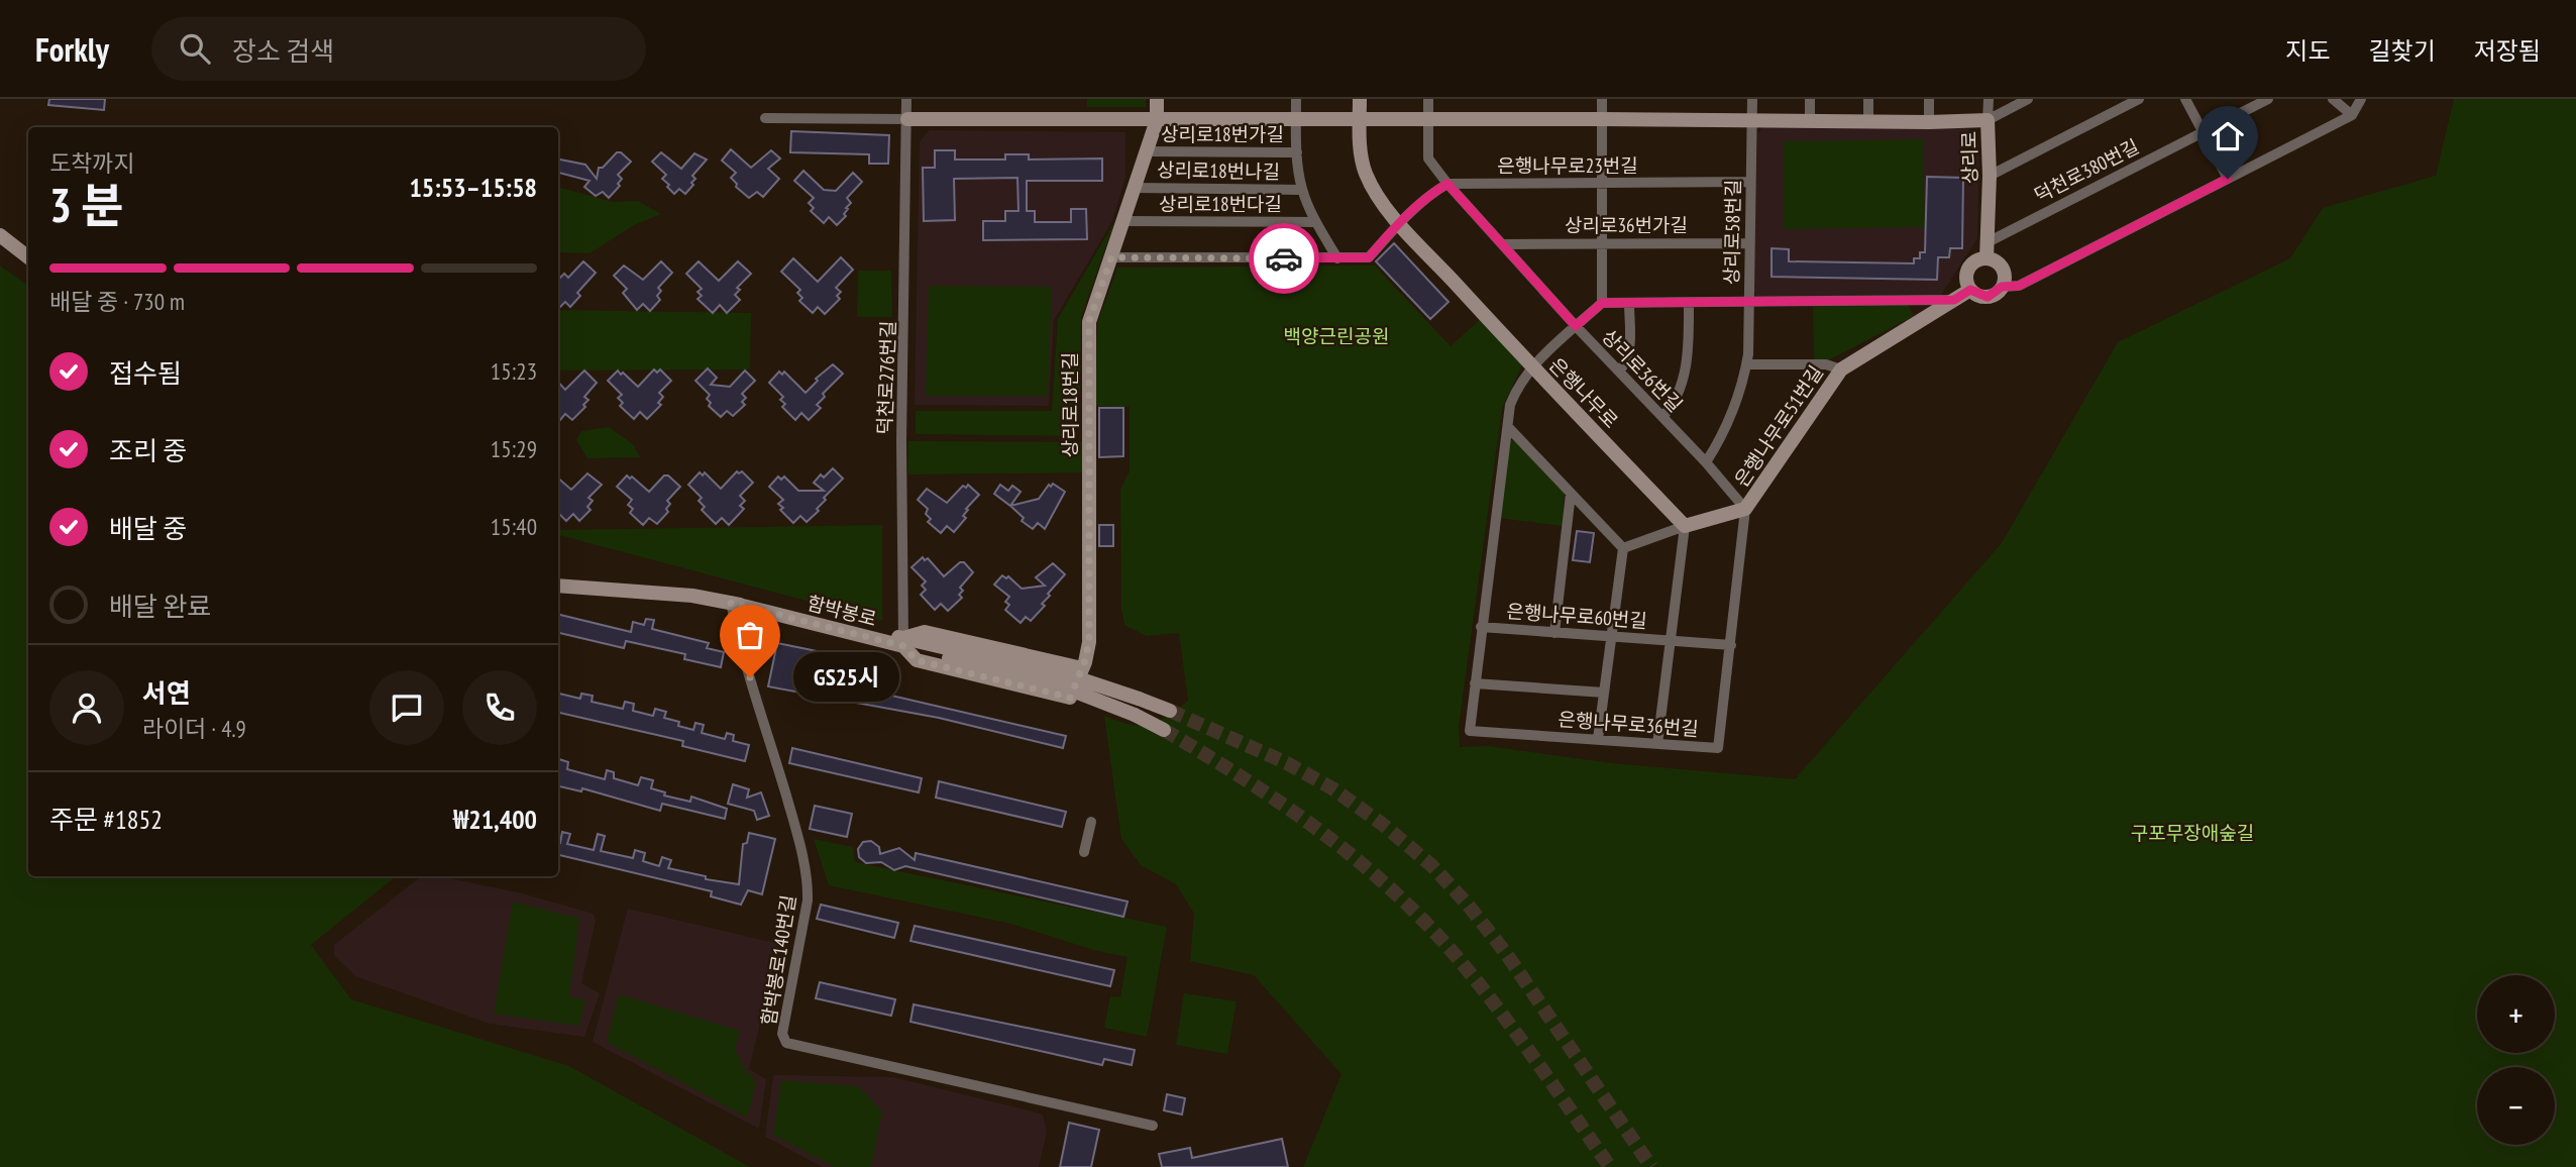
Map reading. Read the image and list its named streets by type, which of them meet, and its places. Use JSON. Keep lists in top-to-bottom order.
{
  "streets": {
    "street": [
      "상리로18번가길",
      "상리로",
      "은행나무로23번길",
      "상리로18번나길",
      "덕천로380번길",
      "상리로18번다길",
      "상리로36번가길",
      "상리로58번길",
      "상리로36번길",
      "덕천로276번길",
      "은행나무로",
      "상리로18번길",
      "은행나무로51번길",
      "함박봉로",
      "은행나무로60번길",
      "은행나무로36번길",
      "함박봉로140번길"
    ]
  },
  "crossings": [
    ["상리로18번가길", "상리로18번길"],
    ["상리로", "덕천로380번길"],
    ["상리로", "상리로58번길"],
    ["상리로", "상리로36번길"],
    ["상리로", "덕천로276번길"],
    ["상리로", "은행나무로"],
    ["상리로", "상리로18번길"],
    ["상리로", "은행나무로51번길"],
    ["은행나무로23번길", "상리로58번길"],
    ["은행나무로23번길", "상리로36번길"],
    ["상리로18번나길", "상리로18번길"],
    ["상리로18번다길", "상리로18번길"],
    ["상리로36번가길", "상리로58번길"],
    ["상리로36번가길", "상리로36번길"],
    ["상리로58번길", "상리로36번길"],
    ["상리로36번길", "은행나무로51번길"],
    ["상리로36번길", "은행나무로36번길"],
    ["덕천로276번길", "상리로18번길"],
    ["덕천로276번길", "함박봉로"],
    ["은행나무로", "은행나무로51번길"],
    ["은행나무로", "은행나무로36번길"],
    ["상리로18번길", "함박봉로"],
    ["은행나무로51번길", "은행나무로36번길"],
    ["함박봉로", "함박봉로140번길"],
    ["은행나무로60번길", "은행나무로36번길"]
  ],
  "parks": ["백양근린공원", "구포무장애숲길"],
  "places": ["GS25시"],
  "page": {
    "header": "Forkly",
    "search": "장소 검색",
    "nav": ["지도", "길찾기", "저장됨"],
    "heading": ["3 분", "도착까지", "15:53–15:58"],
    "panel": [
      "서연",
      "라이더 · 4.9",
      "주문 #1852",
      "₩21,400"
    ],
    "bar": "배달 중 · 730 m",
    "list": [
      ["접수됨", "15:23"],
      ["조리 중", "15:29"],
      ["배달 중", "15:40"],
      "배달 완료"
    ],
    "bubble": "GS25시",
    "map_buttons": ["+", "−"]
  }
}
